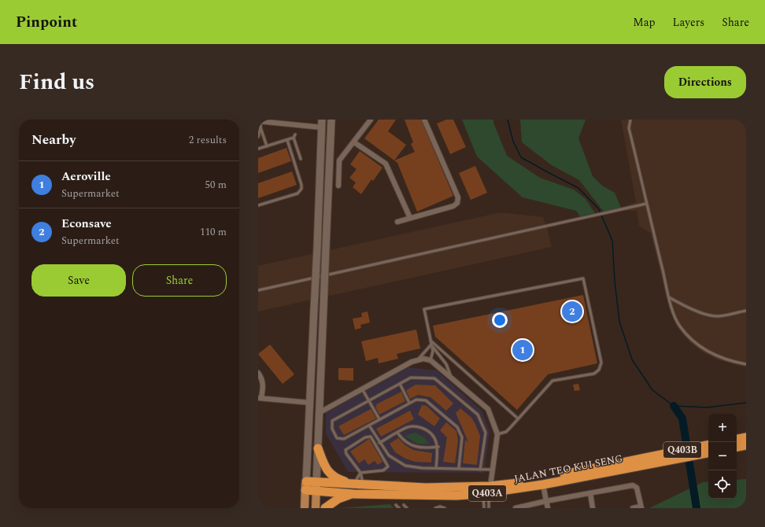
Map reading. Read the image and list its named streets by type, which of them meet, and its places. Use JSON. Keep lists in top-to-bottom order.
{
  "streets": {
    "highway": ["Q403B", "JALAN TEO KUI SENG", "Q403A"]
  },
  "crossings": [
    ["Q403B", "JALAN TEO KUI SENG"]
  ],
  "page": {
    "header": "Pinpoint",
    "nav": ["Map", "Layers", "Share"],
    "title": "Find us",
    "buttons": [
      "Directions",
      ["Save", "Share"]
    ],
    "heading": ["Nearby", "2 results"],
    "list": [
      {
        "mark": "1",
        "name": "Aeroville",
        "note": "Supermarket",
        "value": "50 m"
      },
      {
        "mark": "2",
        "name": "Econsave",
        "note": "Supermarket",
        "value": "110 m"
      }
    ],
    "pins": ["2", "1"],
    "map_buttons": ["+", "−"]
  }
}
